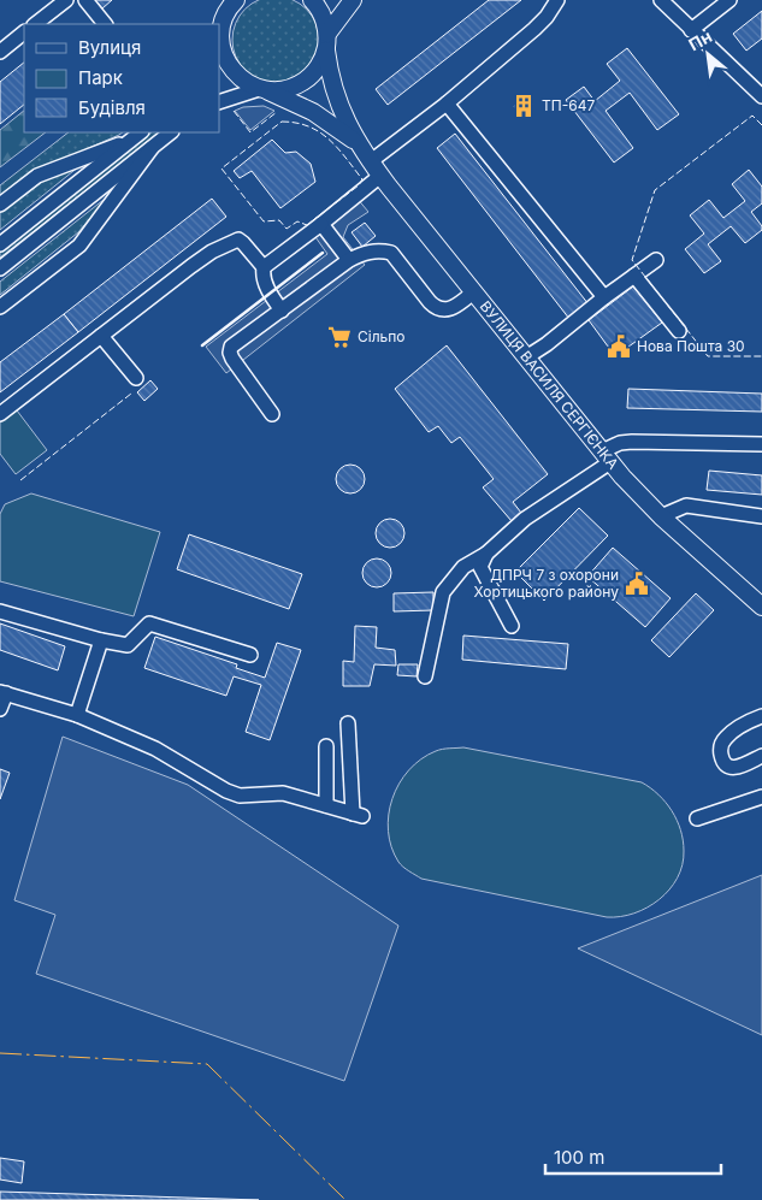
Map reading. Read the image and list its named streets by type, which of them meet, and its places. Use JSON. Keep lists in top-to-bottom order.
{
  "streets": {
    "main road": ["ВУЛИЦЯ ВАСИЛЯ СЕРГІЄНКА"]
  },
  "places": {
    "building": ["ТП-647"],
    "supermarket": ["Сільпо"],
    "public building": ["Нова Пошта 30", "ДПРЧ 7 з охорони Хортицького району"]
  },
  "legend": ["Вулиця", "Парк", "Будівля"],
  "scale_bar": "100 m",
  "north": "top left"
}
